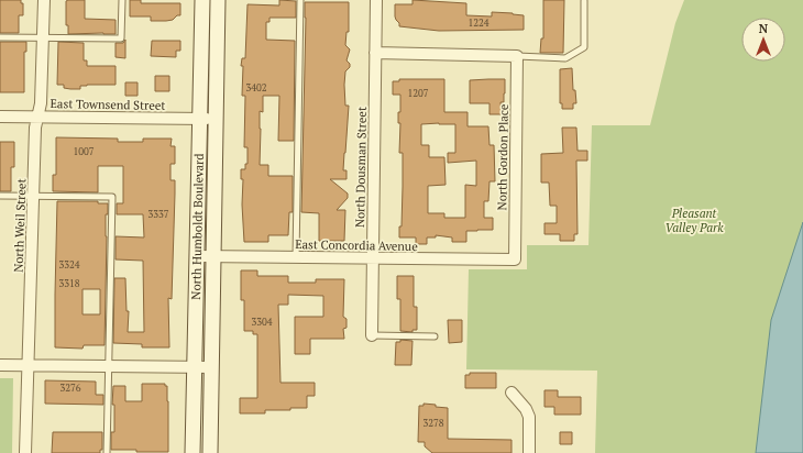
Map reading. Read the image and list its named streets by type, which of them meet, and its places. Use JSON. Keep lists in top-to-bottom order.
{
  "streets": {
    "main road": ["North Humboldt Boulevard"],
    "street": [
      "East Townsend Street",
      "North Gordon Place",
      "North Dousman Street",
      "North Weil Street",
      "East Concordia Avenue"
    ]
  },
  "crossings": [
    ["East Townsend Street", "North Weil Street"],
    ["East Townsend Street", "North Humboldt Boulevard"],
    ["North Gordon Place", "East Concordia Avenue"],
    ["North Dousman Street", "East Concordia Avenue"],
    ["North Humboldt Boulevard", "East Concordia Avenue"]
  ],
  "parks": ["Pleasant Valley Park"],
  "house_numbers": [
    "1224",
    "3402",
    "1207",
    "1007",
    "3337",
    "3324",
    "3318",
    "3304",
    "3276",
    "3278"
  ],
  "north": "top"
}
